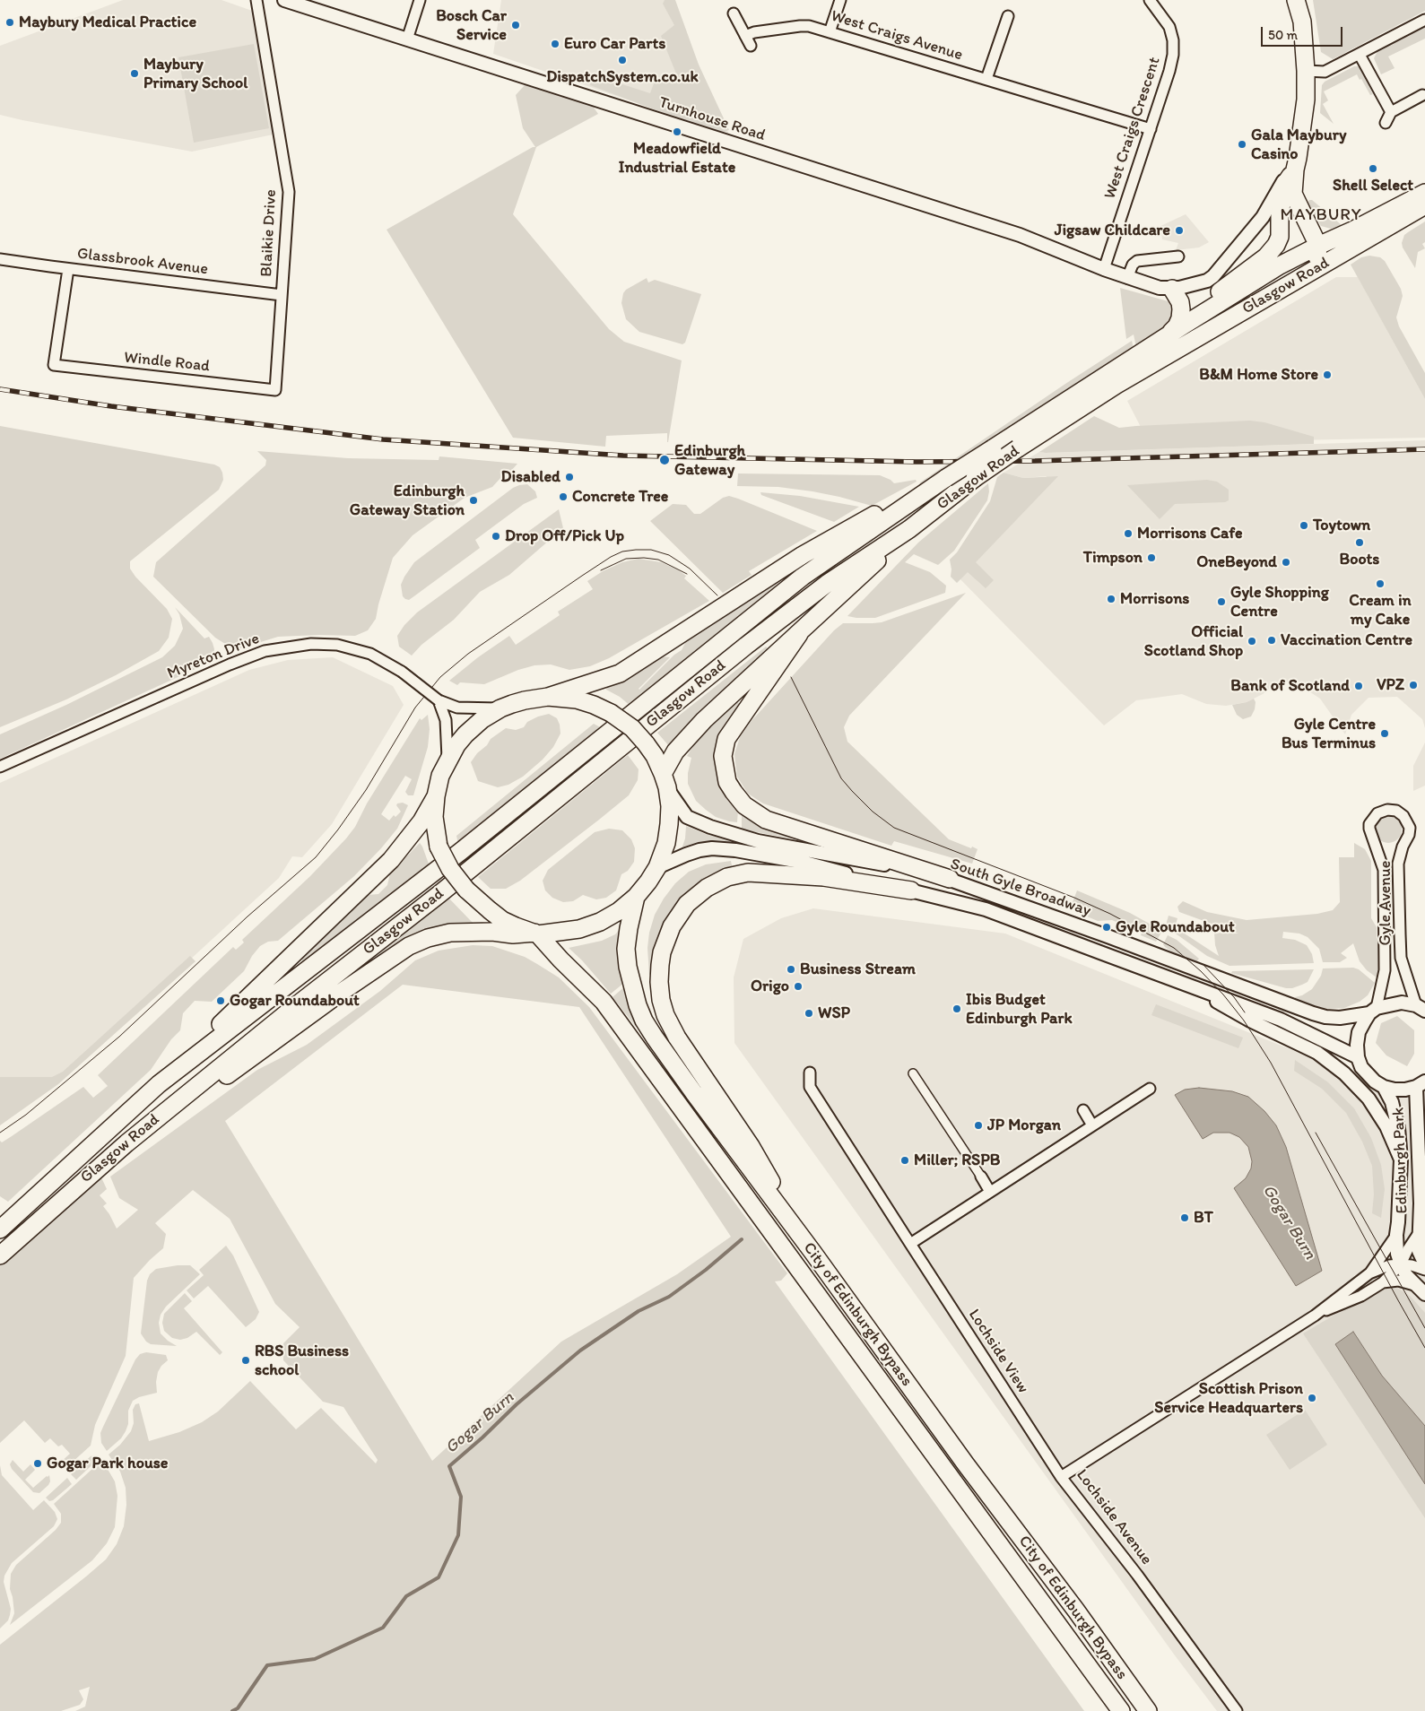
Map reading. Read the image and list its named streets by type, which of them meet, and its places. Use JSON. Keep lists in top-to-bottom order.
{
  "streets": {
    "main road": ["Glasgow Road", "City of Edinburgh Bypass"],
    "street": [
      "West Craigs Avenue",
      "Turnhouse Road",
      "West Craigs Crescent",
      "Blaikie Drive",
      "Glassbrook Avenue",
      "Windle Road",
      "Myreton Drive",
      "South Gyle Broadway",
      "Gyle Avenue",
      "Edinburgh Park",
      "Lochside View",
      "Lochside Avenue"
    ]
  },
  "crossings": [
    ["West Craigs Avenue", "West Craigs Crescent"],
    ["Turnhouse Road", "West Craigs Crescent"],
    ["Blaikie Drive", "Glassbrook Avenue"],
    ["Blaikie Drive", "Windle Road"],
    ["Glassbrook Avenue", "Windle Road"],
    ["South Gyle Broadway", "Gyle Avenue"],
    ["Edinburgh Park", "Lochside Avenue"],
    ["Lochside View", "Lochside Avenue"]
  ],
  "districts": ["MAYBURY"],
  "water": ["Gogar Burn"],
  "places": [
    "Maybury Medical Practice",
    "Bosch Car Service",
    "Euro Car Parts",
    "DispatchSystem.co.uk",
    "Maybury Primary School",
    "Meadowfield Industrial Estate",
    "Gala Maybury Casino",
    "Shell Select",
    "Jigsaw Childcare",
    "B&M Home Store",
    "Edinburgh Gateway",
    "Disabled",
    "Concrete Tree",
    "Edinburgh Gateway Station",
    "Toytown",
    "Morrisons Cafe",
    "Drop Off/Pick Up",
    "Boots",
    "Timpson",
    "OneBeyond",
    "Cream in my Cake",
    "Morrisons",
    "Gyle Shopping Centre",
    "Vaccination Centre",
    "Official Scotland Shop",
    "VPZ",
    "Bank of Scotland",
    "Gyle Centre Bus Terminus",
    "Gyle Roundabout",
    "Business Stream",
    "Origo",
    "Gogar Roundabout",
    "Ibis Budget Edinburgh Park",
    "WSP",
    "JP Morgan",
    "Miller; RSPB",
    "BT",
    "RBS Business school",
    "Scottish Prison Service Headquarters",
    "Gogar Park house"
  ],
  "scale_bar": "50 m"
}
